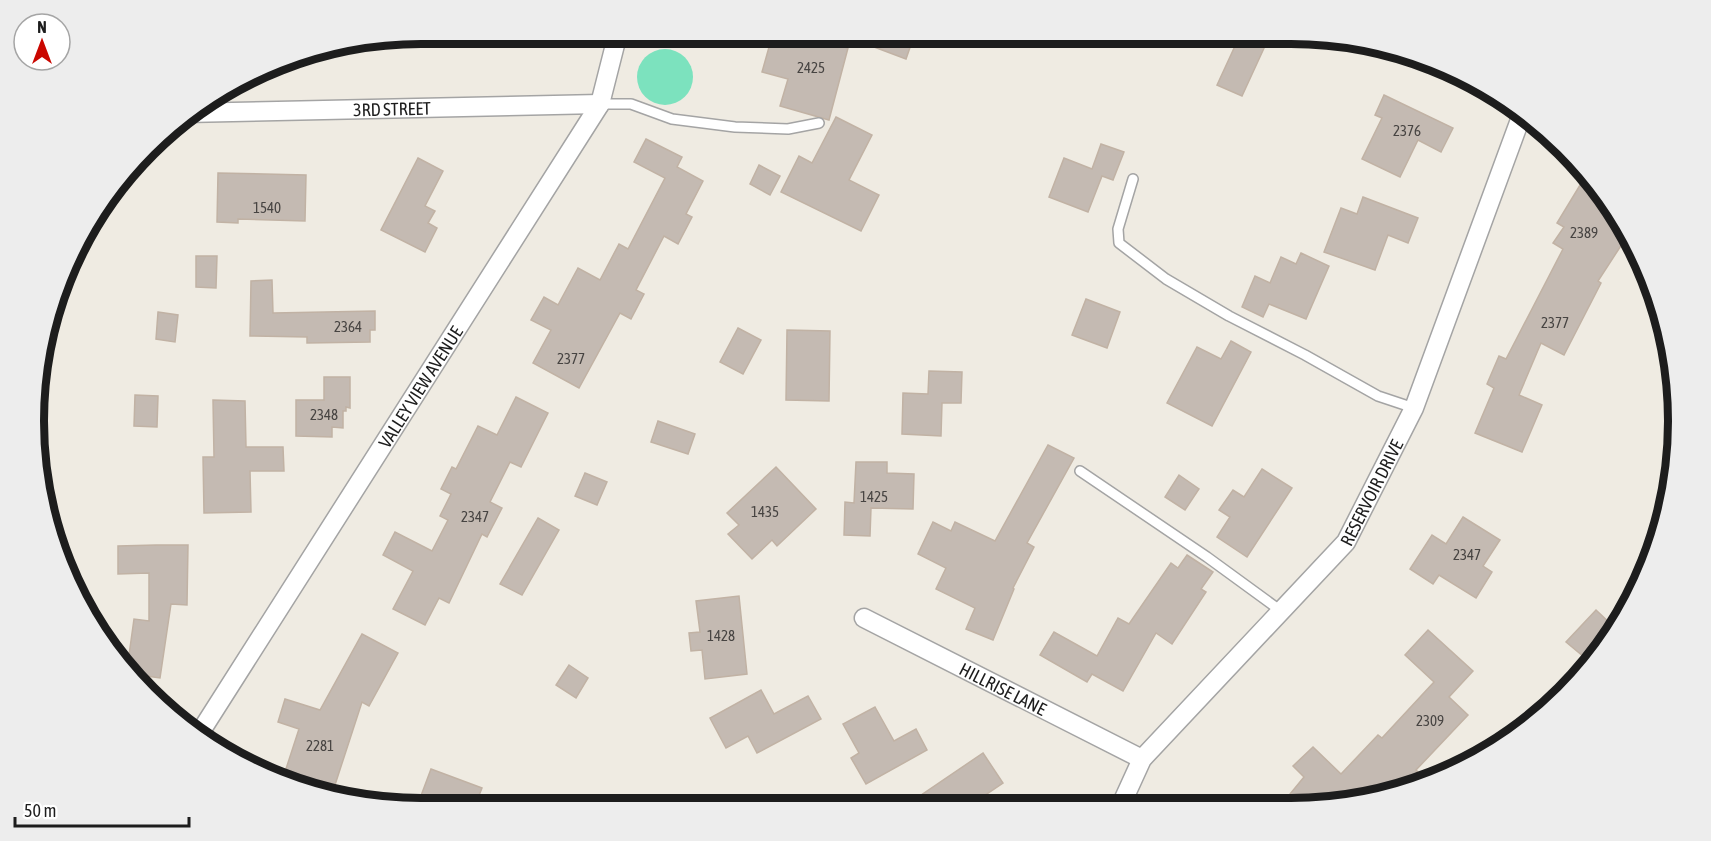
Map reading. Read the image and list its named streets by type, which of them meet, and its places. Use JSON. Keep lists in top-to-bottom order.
{
  "streets": {
    "street": [
      "3RD STREET",
      "VALLEY VIEW AVENUE",
      "RESERVOIR DRIVE",
      "HILLRISE LANE"
    ]
  },
  "crossings": [
    ["3RD STREET", "VALLEY VIEW AVENUE"],
    ["RESERVOIR DRIVE", "HILLRISE LANE"]
  ],
  "house_numbers": [
    "2425",
    "2376",
    "1540",
    "2389",
    "2377",
    "2364",
    "2377",
    "2348",
    "1425",
    "1435",
    "2347",
    "2347",
    "1428",
    "2309",
    "2281"
  ],
  "scale_bar": "50 m",
  "north": "top"
}
